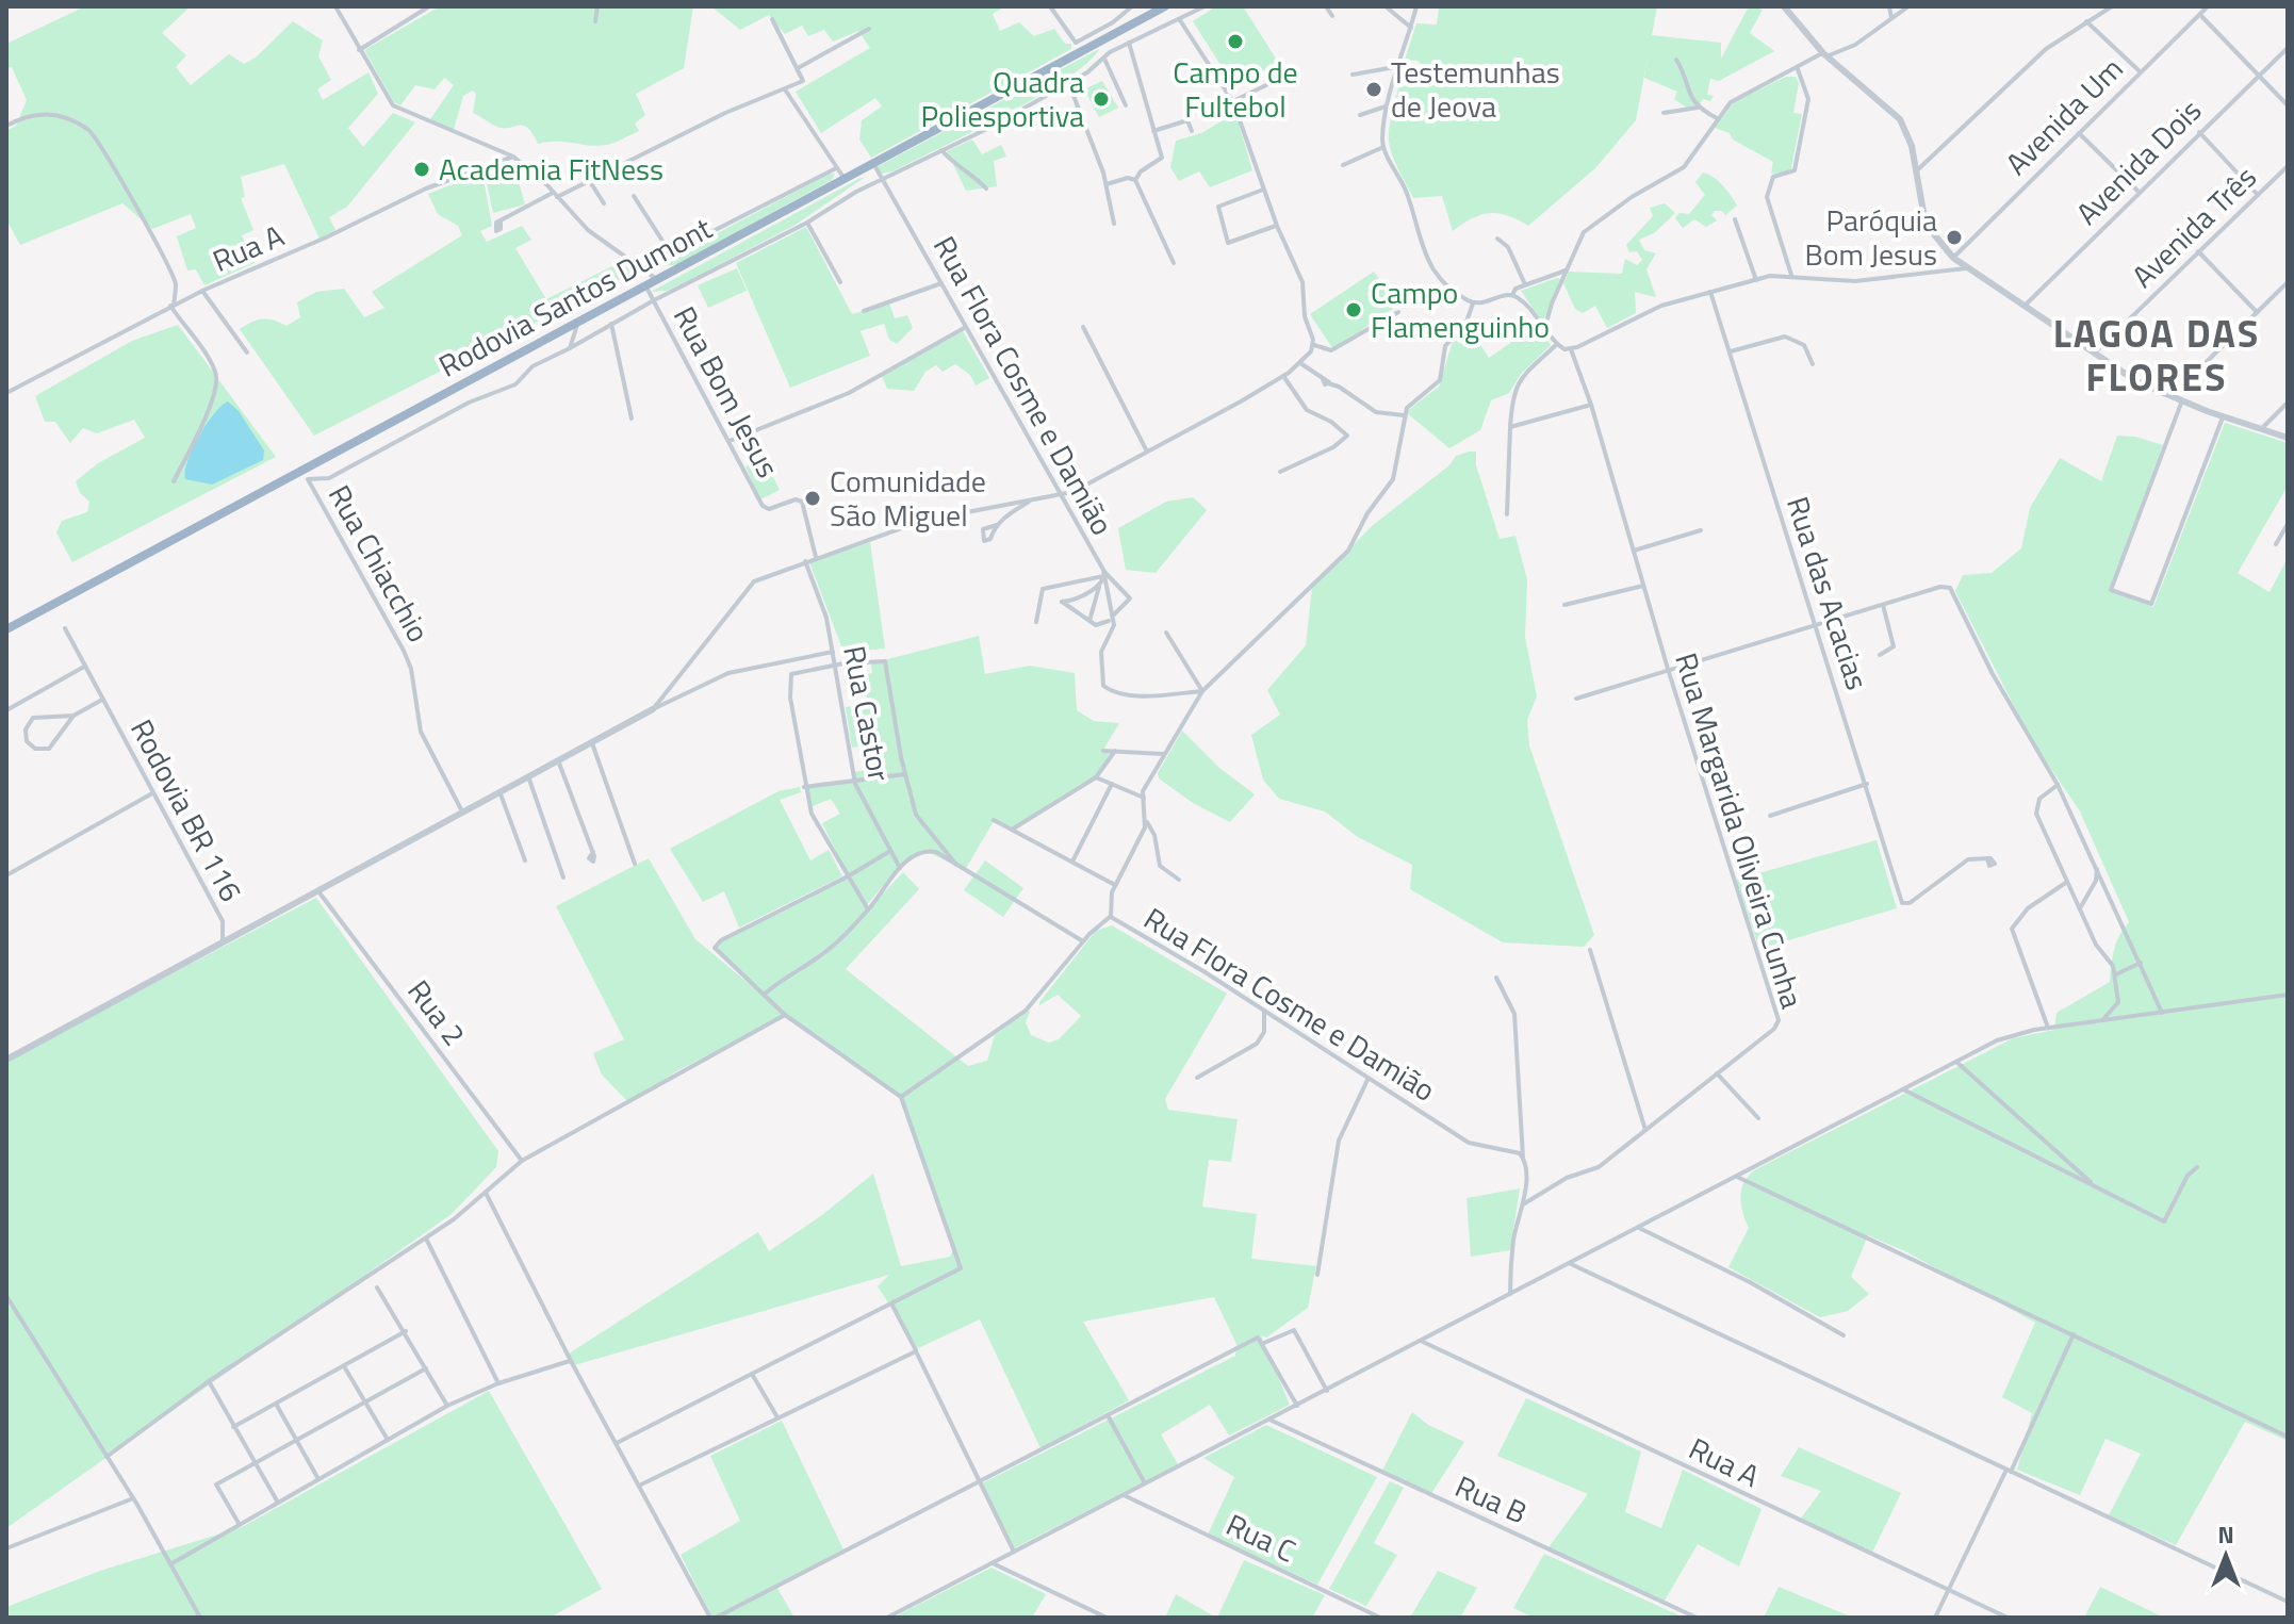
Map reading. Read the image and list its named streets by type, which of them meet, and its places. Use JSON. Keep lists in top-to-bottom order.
{
  "streets": {
    "highway": ["Rodovia Santos Dumont"],
    "street": [
      "Avenida Um",
      "Avenida Dois",
      "Avenida Três",
      "Rua A",
      "Rua Flora Cosme e Damião",
      "Rua Bom Jesus",
      "Rua Chiacchio",
      "Rua das Acacias",
      "Rua Castor",
      "Rodovia BR 116",
      "Rua Margarida Oliveira Cunha",
      "Rua 2",
      "Rua B",
      "Rua C"
    ]
  },
  "crossings": [
    ["Rodovia Santos Dumont", "Rua Flora Cosme e Damião"],
    ["Rodovia Santos Dumont", "Rua Bom Jesus"]
  ],
  "districts": ["LAGOA DAS FLORES"],
  "places": [
    "Campo de Fultebol",
    "Testemunhas de Jeova",
    "Quadra Poliesportiva",
    "Academia FitNess",
    "Paróquia Bom Jesus",
    "Campo Flamenguinho",
    "Comunidade São Miguel"
  ],
  "north": "top"
}
